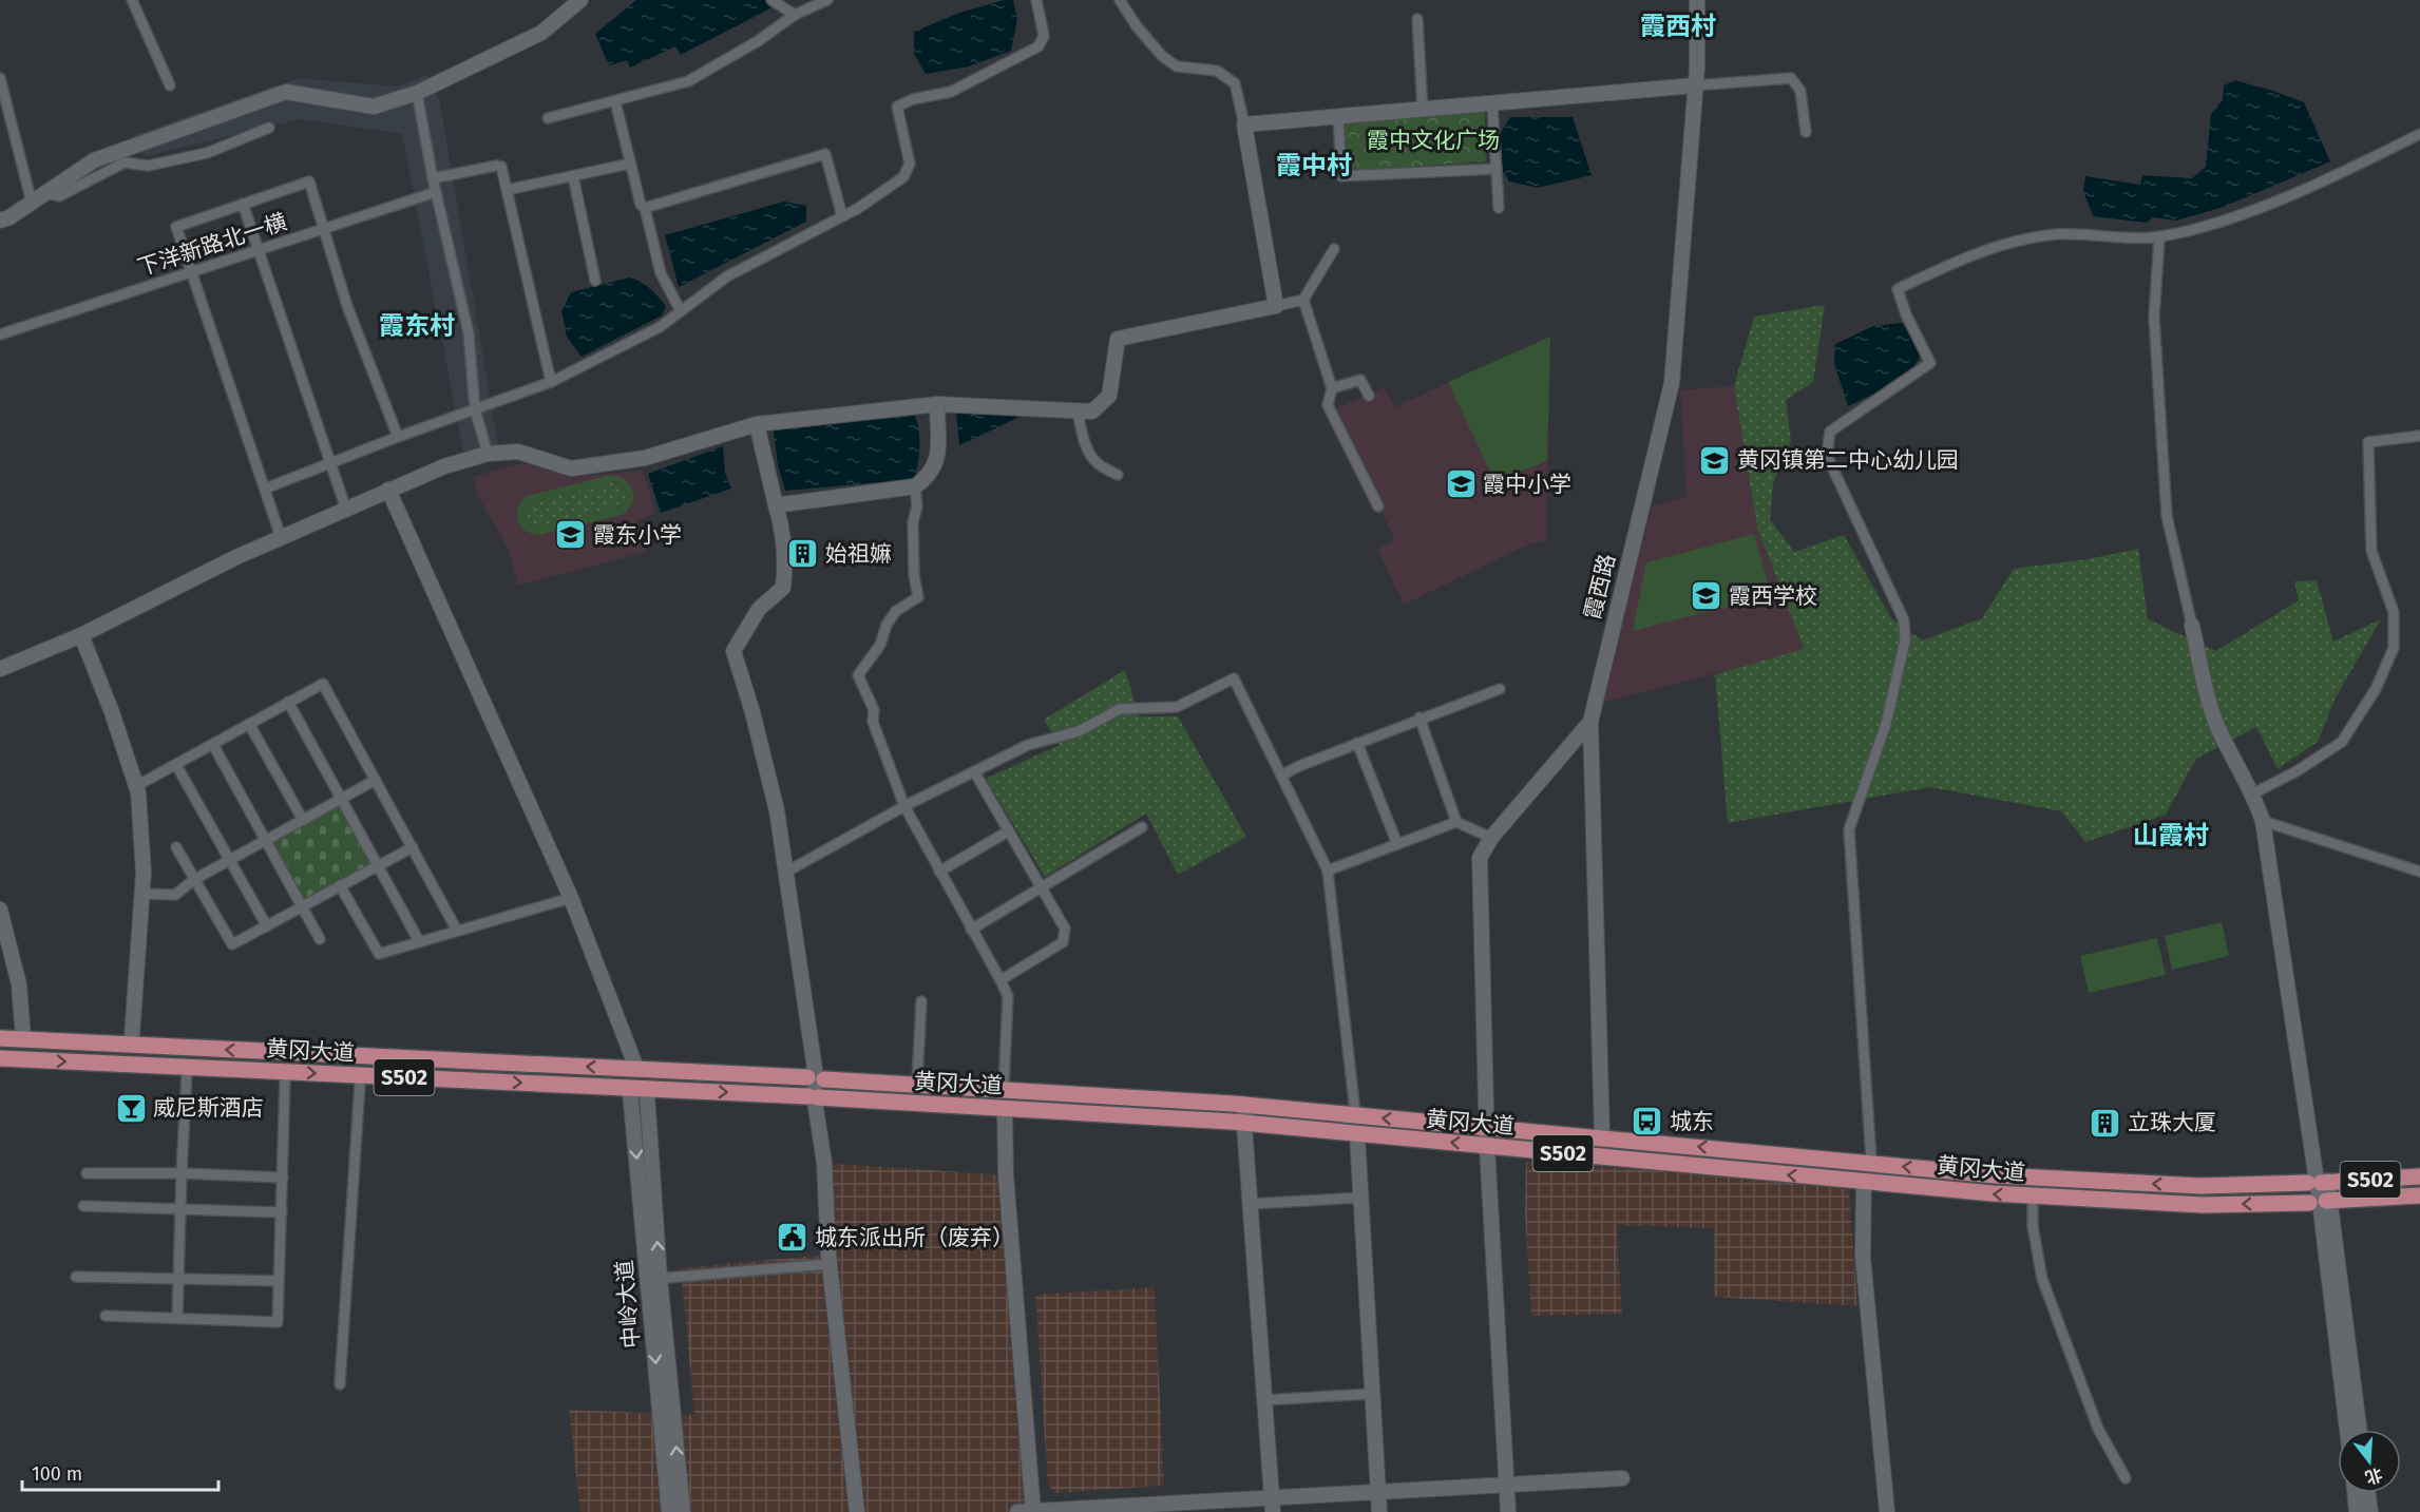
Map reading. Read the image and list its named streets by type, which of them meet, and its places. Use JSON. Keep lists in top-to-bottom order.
{
  "streets": {
    "main road": ["黄冈大道", "S502"],
    "street": ["下洋新路北一横", "霞西路", "中岭大道"]
  },
  "districts": [
    "霞西村",
    "霞中村",
    "霞东村",
    "山霞村"
  ],
  "parks": ["霞中文化广场"],
  "places": {
    "school or university": [
      "黄冈镇第二中心幼儿园",
      "霞中小学",
      "霞东小学",
      "霞西学校"
    ],
    "building": ["始祖嫲", "立珠大厦"],
    "bar": ["威尼斯酒店"],
    "bus stop": ["城东"],
    "public building": ["城东派出所（废弃）"]
  },
  "scale_bar": "100 m",
  "north": "bottom"
}
